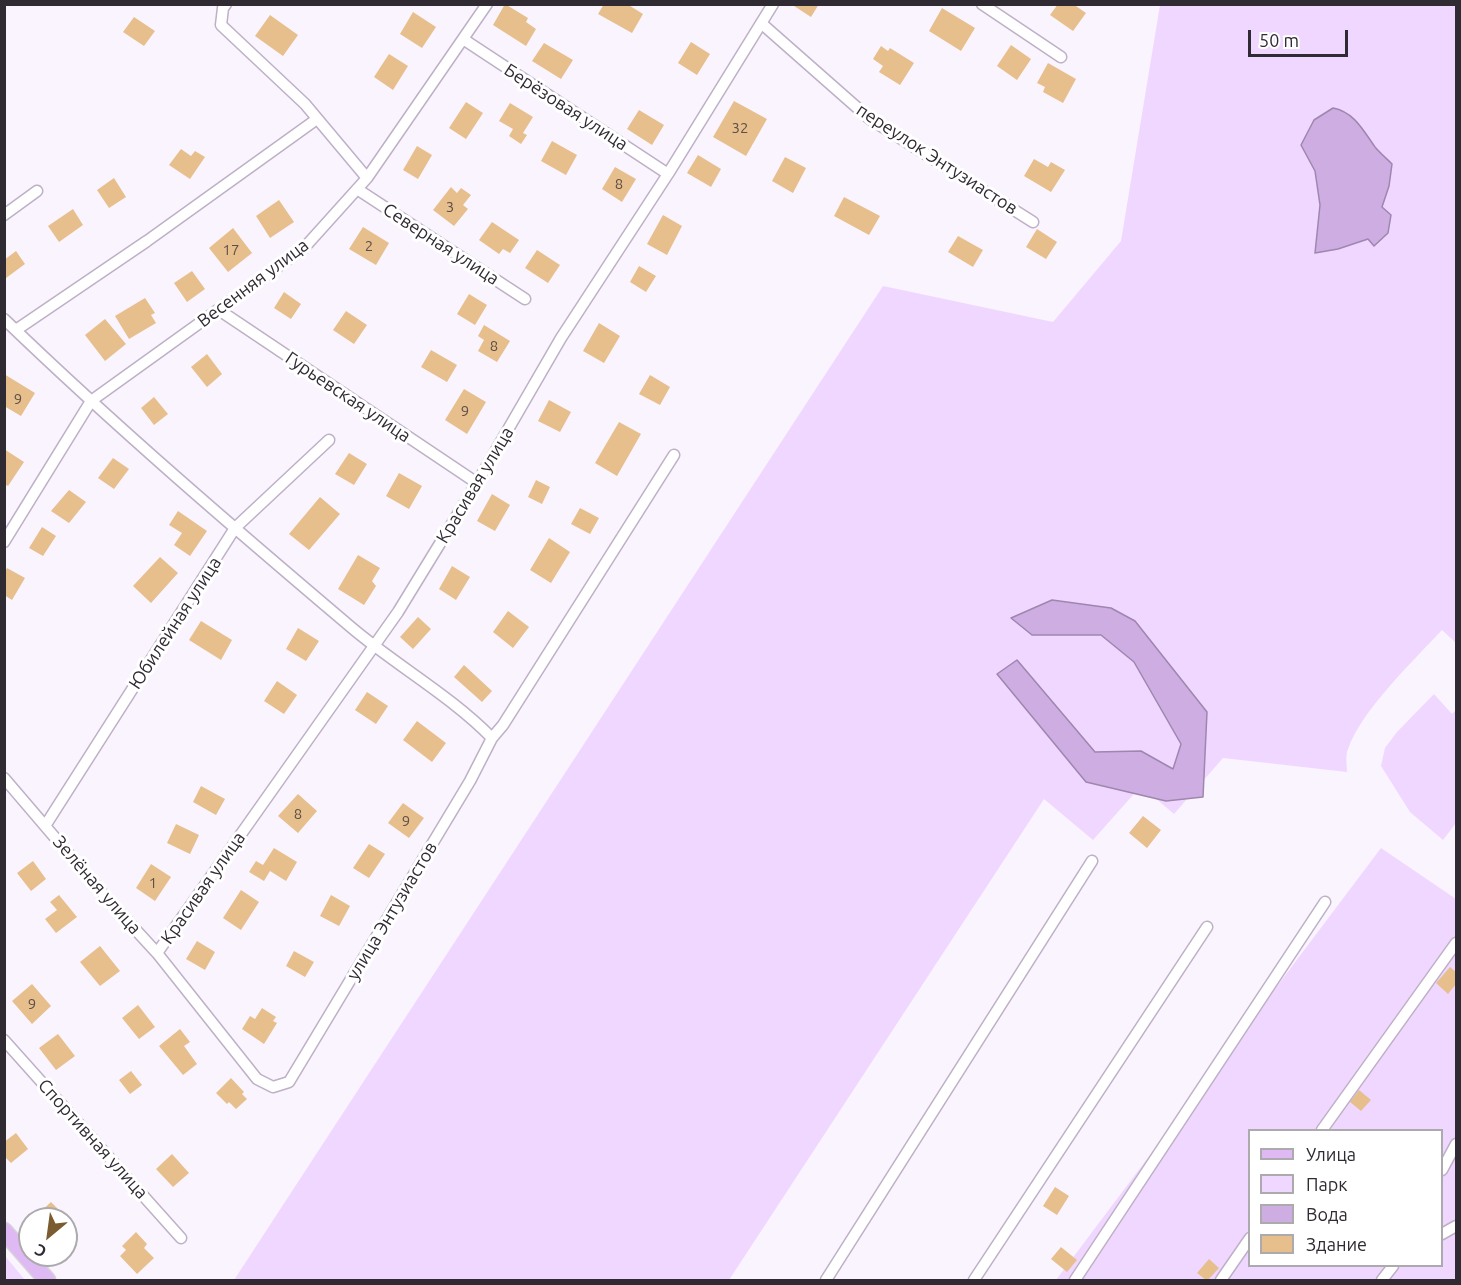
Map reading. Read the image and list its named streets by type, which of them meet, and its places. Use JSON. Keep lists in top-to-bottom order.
{
  "streets": {
    "street": [
      "Берёзовая улица",
      "переулок Энтузиастов",
      "Северная улица",
      "Весенняя улица",
      "Гурьевская улица",
      "Красивая улица",
      "Юбилейная улица",
      "Зелёная улица",
      "улица Энтузиастов",
      "Спортивная улица"
    ]
  },
  "crossings": [
    ["Берёзовая улица", "Весенняя улица"],
    ["Берёзовая улица", "Красивая улица"],
    ["переулок Энтузиастов", "Красивая улица"],
    ["Северная улица", "Весенняя улица"],
    ["Весенняя улица", "Гурьевская улица"],
    ["Гурьевская улица", "Красивая улица"],
    ["Красивая улица", "Зелёная улица"],
    ["Юбилейная улица", "Зелёная улица"],
    ["Зелёная улица", "улица Энтузиастов"]
  ],
  "house_numbers": [
    "32",
    "8",
    "3",
    "2",
    "17",
    "8",
    "9",
    "9",
    "8",
    "9",
    "1",
    "9"
  ],
  "legend": [
    "Улица",
    "Парк",
    "Вода",
    "Здание"
  ],
  "scale_bar": "50 m",
  "north": "bottom left"
}
